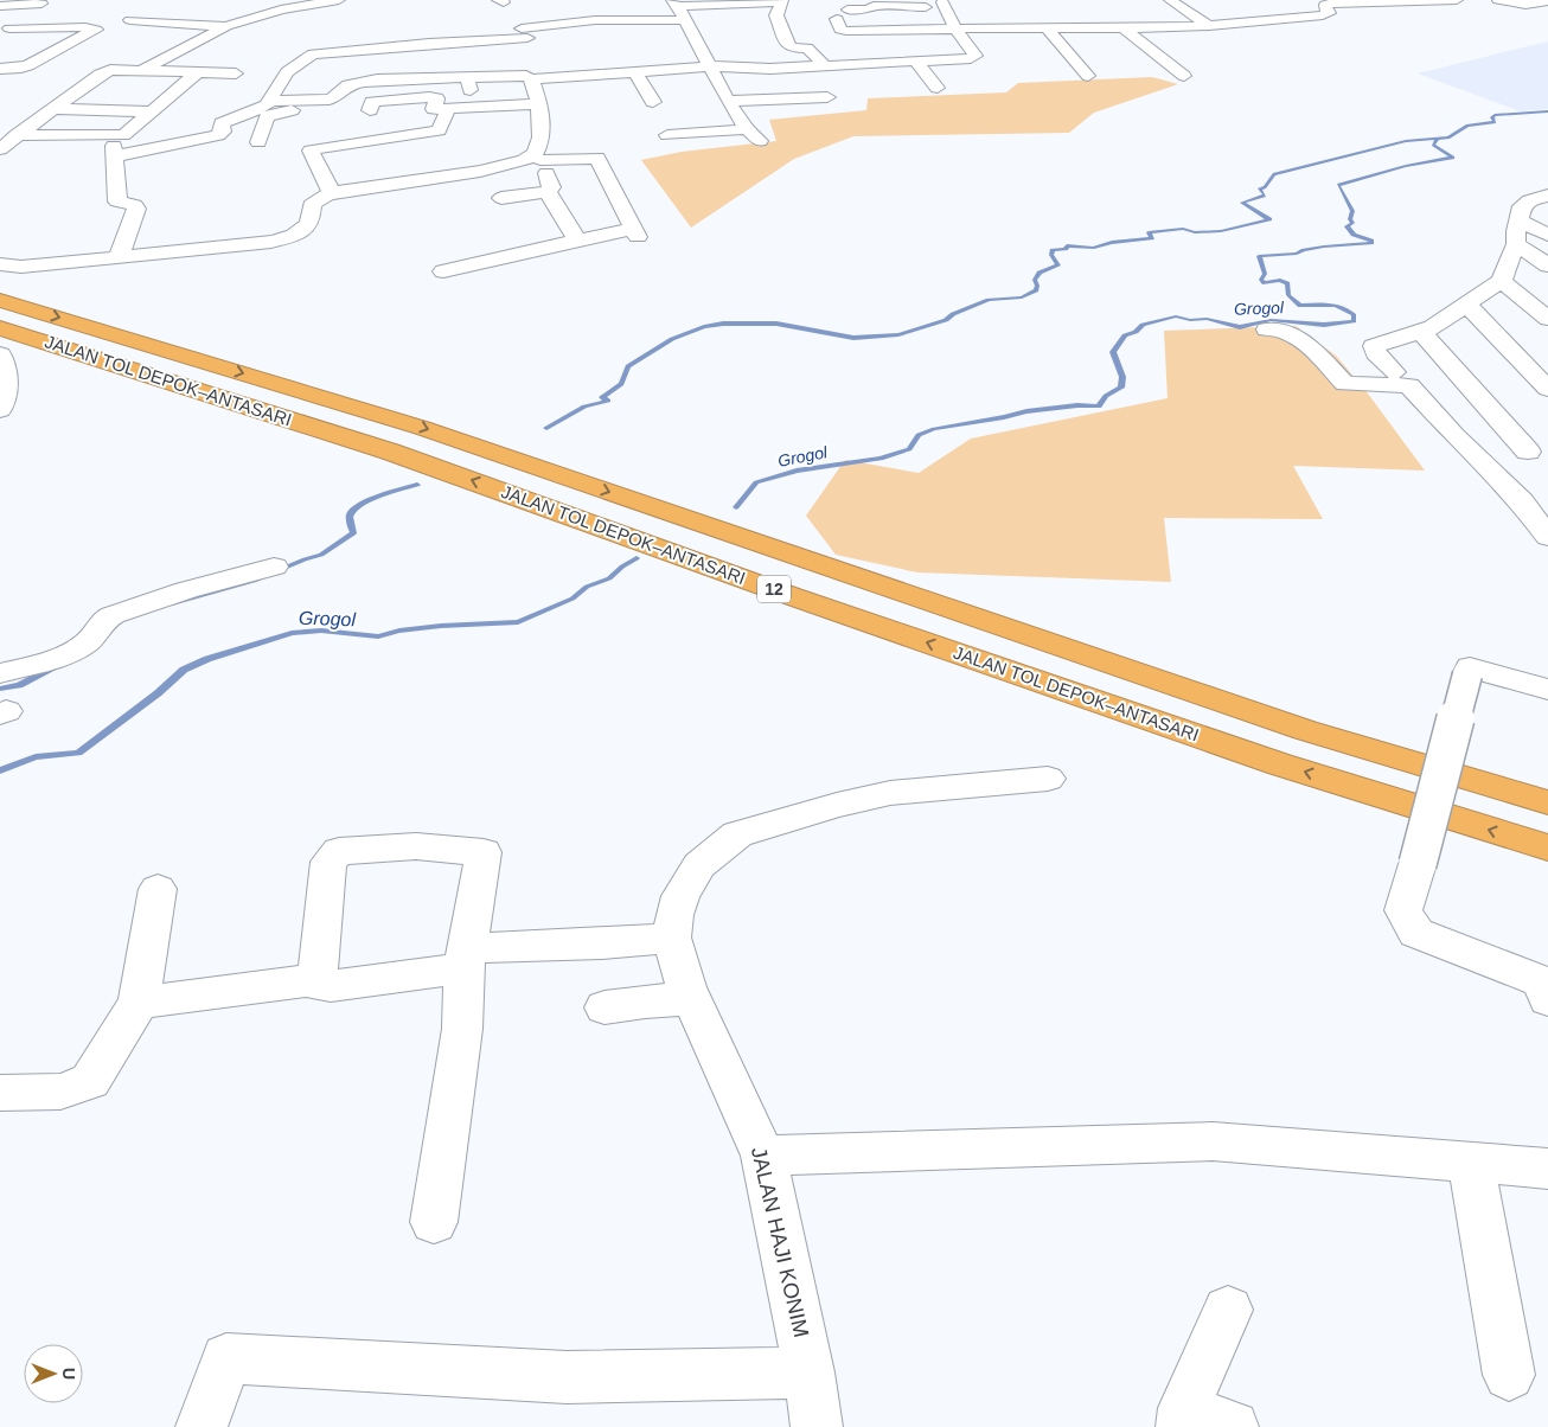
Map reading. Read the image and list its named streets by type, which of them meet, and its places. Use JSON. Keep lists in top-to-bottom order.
{
  "streets": {
    "highway": ["JALAN TOL DEPOK–ANTASARI", "12"],
    "street": ["JALAN HAJI KONIM"]
  },
  "water": ["Grogol"],
  "north": "right"
}
